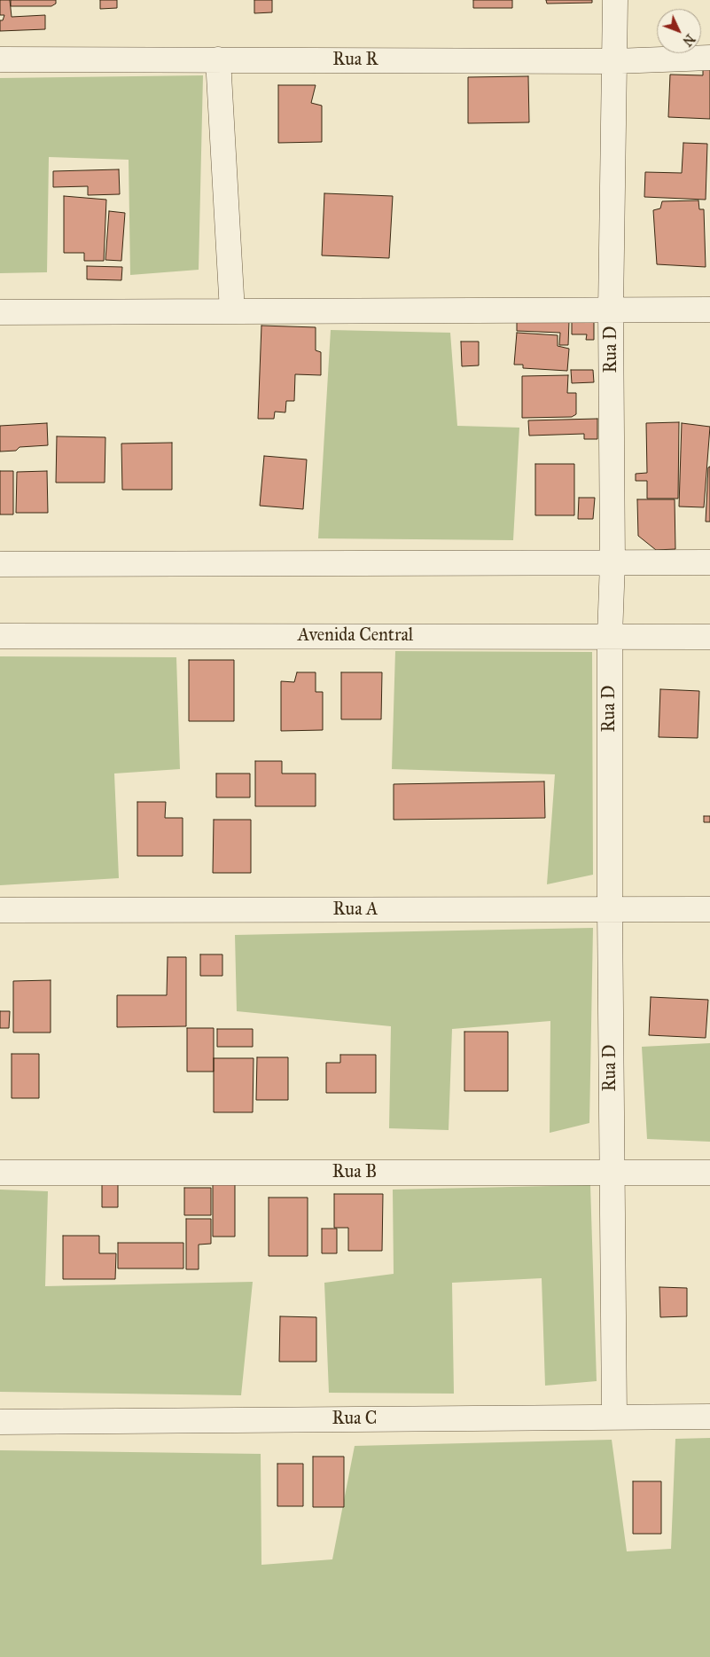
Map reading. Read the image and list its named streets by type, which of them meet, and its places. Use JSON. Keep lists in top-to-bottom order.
{
  "streets": {
    "street": [
      "Rua R",
      "Rua D",
      "Avenida Central",
      "Rua A",
      "Rua B",
      "Rua C"
    ]
  },
  "crossings": [
    ["Rua R", "Rua D"],
    ["Rua D", "Avenida Central"],
    ["Rua D", "Rua A"],
    ["Rua D", "Rua B"],
    ["Rua D", "Rua C"]
  ],
  "north": "bottom right"
}
